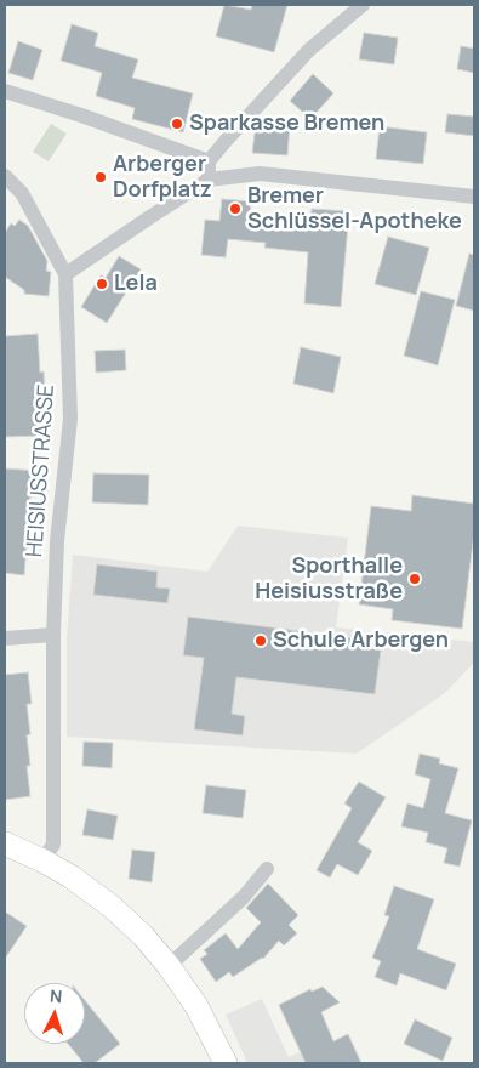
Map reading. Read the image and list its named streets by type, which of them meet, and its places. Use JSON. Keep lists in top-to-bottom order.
{
  "streets": {
    "street": ["HEISIUSSTRASSE"]
  },
  "places": [
    "Sparkasse Bremen",
    "Arberger Dorfplatz",
    "Bremer Schlüssel-Apotheke",
    "Lela",
    "Sporthalle Heisiusstraße",
    "Schule Arbergen"
  ],
  "north": "top"
}
